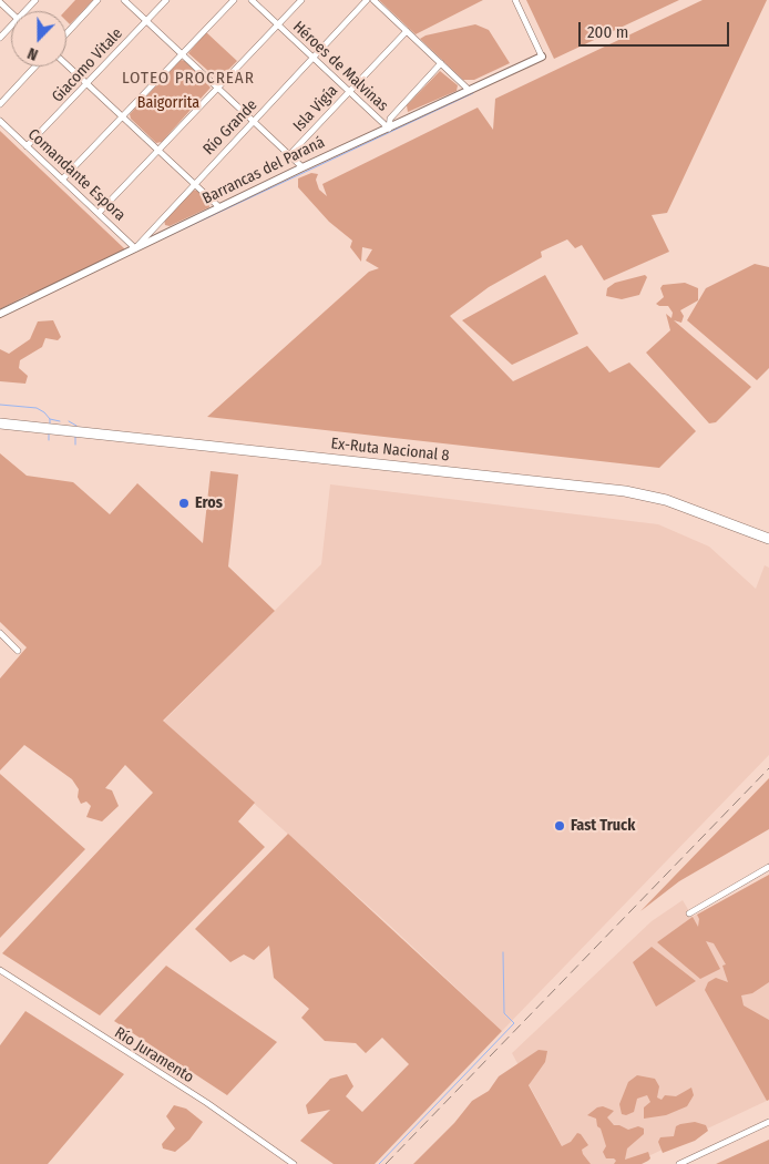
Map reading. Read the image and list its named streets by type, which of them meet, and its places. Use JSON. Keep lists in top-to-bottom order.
{
  "streets": {
    "main road": ["Ex-Ruta Nacional 8"],
    "street": [
      "Giacomo Vitale",
      "Héroes de Malvinas",
      "Isla Vigía",
      "Río Grande",
      "Barrancas del Paraná",
      "Comandante Espora",
      "Río Juramento"
    ]
  },
  "crossings": [
    ["Giacomo Vitale", "Comandante Espora"],
    ["Héroes de Malvinas", "Isla Vigía"],
    ["Héroes de Malvinas", "Río Grande"],
    ["Héroes de Malvinas", "Barrancas del Paraná"],
    ["Río Grande", "Barrancas del Paraná"],
    ["Río Grande", "Comandante Espora"],
    ["Barrancas del Paraná", "Comandante Espora"]
  ],
  "districts": ["LOTEO PROCREAR"],
  "parks": ["Baigorrita"],
  "places": ["Eros", "Fast Truck"],
  "scale_bar": "200 m",
  "north": "bottom"
}
